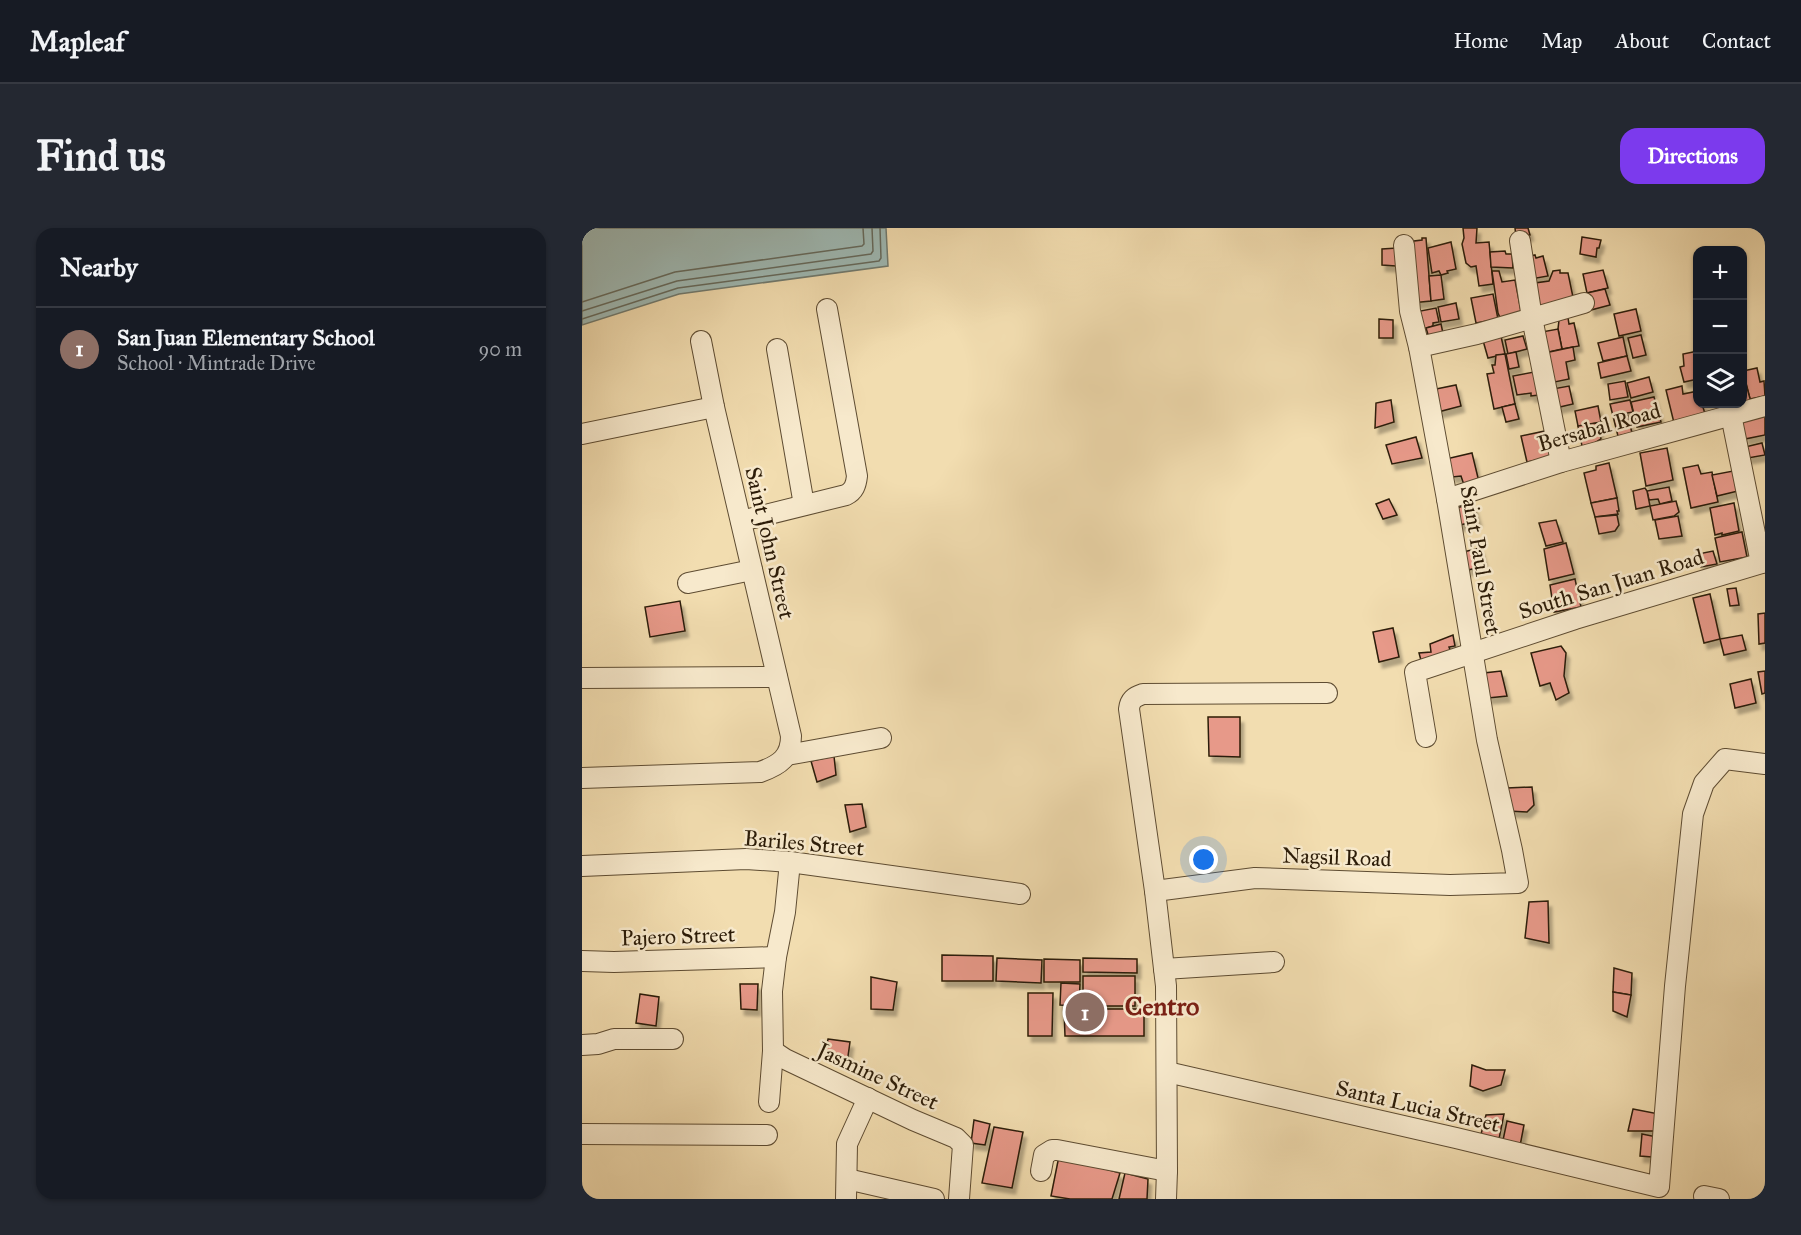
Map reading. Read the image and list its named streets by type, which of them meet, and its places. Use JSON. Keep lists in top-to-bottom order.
{
  "streets": {
    "street": [
      "Bersabal Road",
      "Saint John Street",
      "Saint Paul Street",
      "South San Juan Road",
      "Bariles Street",
      "Nagsil Road",
      "Pajero Street",
      "Jasmine Street",
      "Santa Lucia Street"
    ]
  },
  "crossings": [
    ["Bersabal Road", "Saint Paul Street"],
    ["Saint Paul Street", "South San Juan Road"],
    ["Saint Paul Street", "Nagsil Road"]
  ],
  "districts": ["Centro"],
  "page": {
    "header": "Mapleaf",
    "nav": [
      "Home",
      "Map",
      "About",
      "Contact"
    ],
    "buttons": "Directions",
    "title": "Find us",
    "heading": "Nearby",
    "map_buttons": ["+", "−"],
    "list": [
      {
        "mark": "1",
        "name": "San Juan Elementary School",
        "note": "School · Mintrade Drive",
        "value": "90 m"
      }
    ],
    "pins": "1"
  }
}
